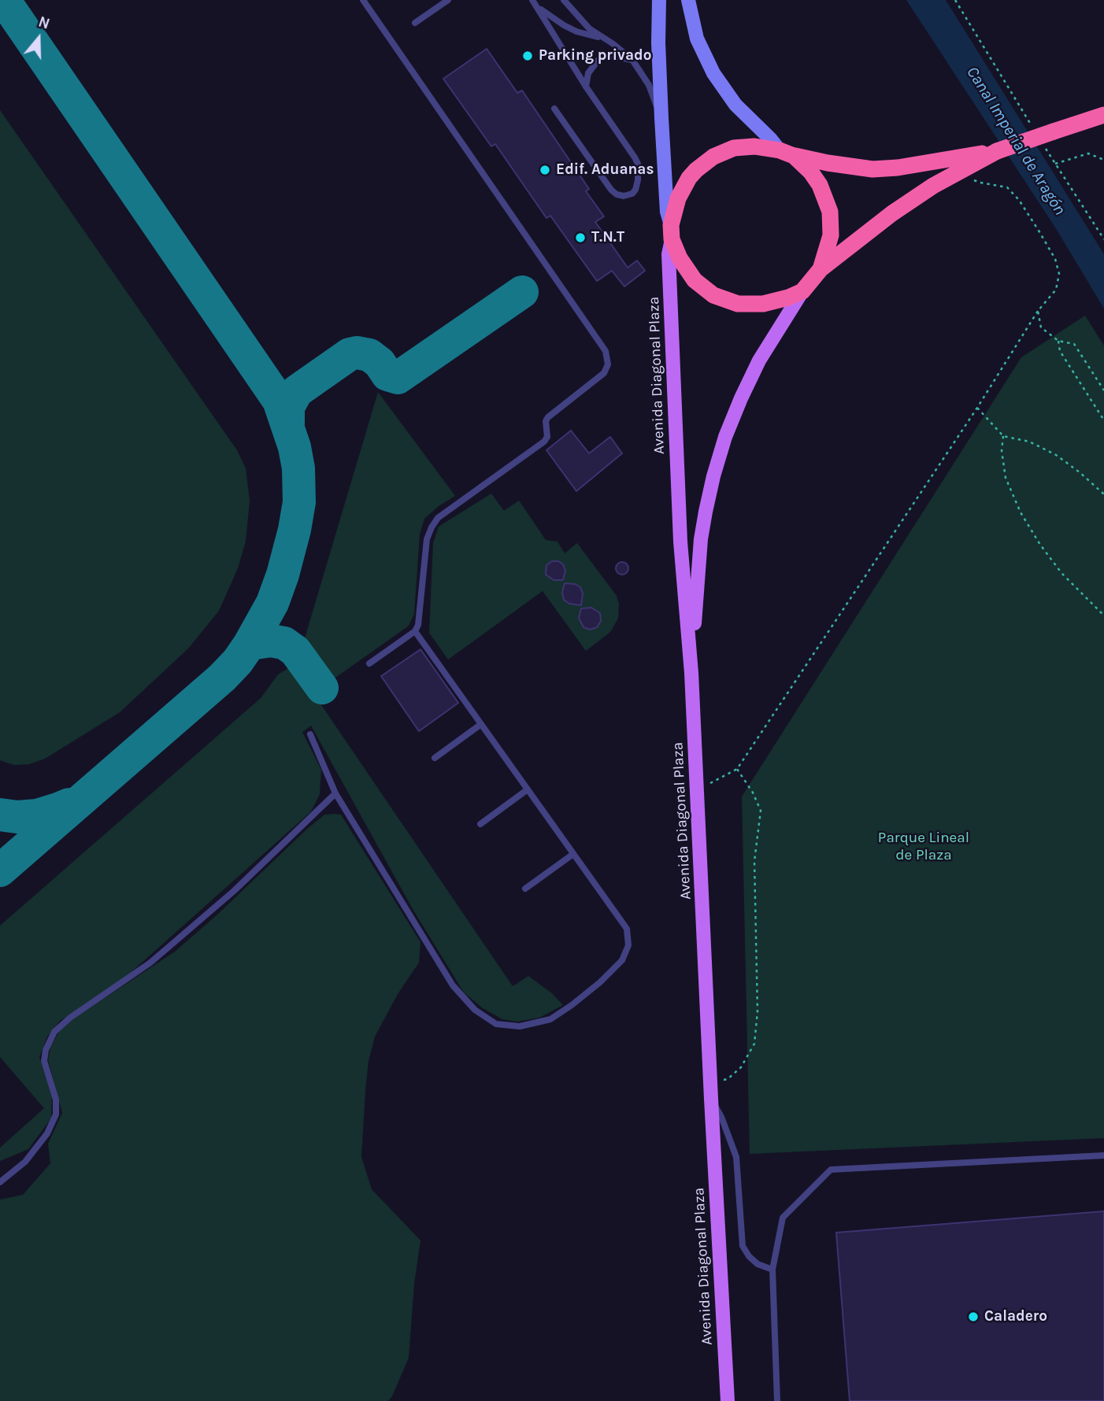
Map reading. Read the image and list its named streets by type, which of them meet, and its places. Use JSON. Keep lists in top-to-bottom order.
{
  "streets": {
    "main road": ["Avenida Diagonal Plaza"]
  },
  "water": ["Canal Imperial de Aragón"],
  "parks": ["Parque Lineal de Plaza"],
  "places": [
    "Parking privado",
    "Edif. Aduanas",
    "T.N.T",
    "Caladero"
  ],
  "north": "top"
}
